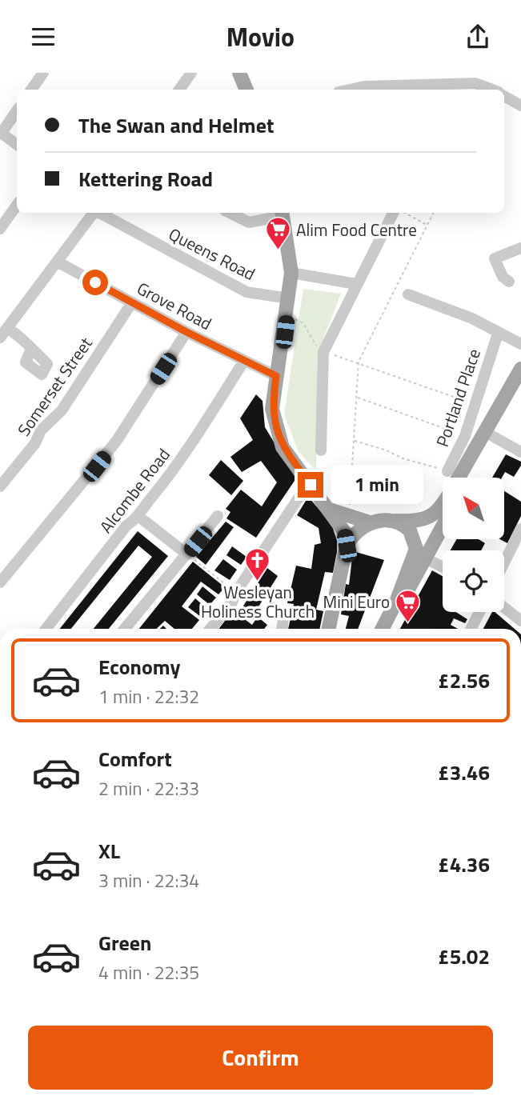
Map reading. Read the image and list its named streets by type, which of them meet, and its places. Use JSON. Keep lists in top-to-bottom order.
{
  "streets": {
    "street": [
      "Queens Road",
      "Grove Road",
      "Somerset Street",
      "Portland Place",
      "Alcombe Road"
    ]
  },
  "crossings": [
    ["Grove Road", "Somerset Street"],
    ["Grove Road", "Alcombe Road"]
  ],
  "places": {
    "supermarket": ["Alim Food Centre", "Mini Euro"],
    "church": ["Wesleyan Holiness Church"]
  },
  "north": "top left",
  "page": {
    "header": "Movio",
    "banner": ["The Swan and Helmet", "Kettering Road"],
    "bubble": "1 min",
    "list": [
      {
        "name": "Economy",
        "note": "1 min · 22:32",
        "value": "£2.56"
      },
      {
        "name": "Comfort",
        "note": "2 min · 22:33",
        "value": "£3.46"
      },
      {
        "name": "XL",
        "note": "3 min · 22:34",
        "value": "£4.36"
      },
      {
        "name": "Green",
        "note": "4 min · 22:35",
        "value": "£5.02"
      }
    ],
    "buttons": "Confirm"
  }
}
